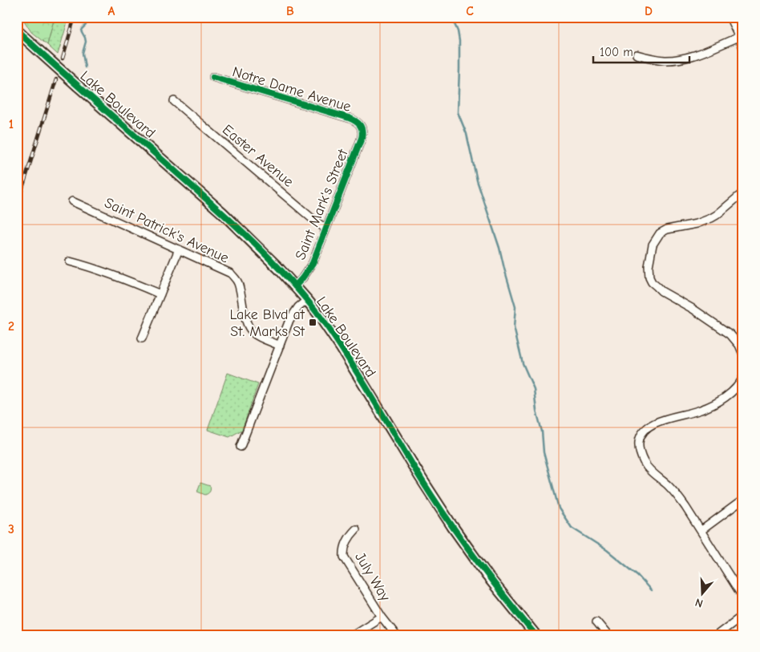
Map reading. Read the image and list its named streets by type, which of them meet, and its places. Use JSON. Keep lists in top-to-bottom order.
{
  "streets": {
    "main road": ["Lake Boulevard"],
    "street": [
      "Notre Dame Avenue",
      "Easter Avenue",
      "Saint Mark's Street",
      "Saint Patrick's Avenue",
      "July Way"
    ]
  },
  "crossings": [
    ["Notre Dame Avenue", "Saint Mark's Street"],
    ["Lake Boulevard", "Saint Mark's Street"],
    ["Easter Avenue", "Saint Mark's Street"]
  ],
  "places": {
    "transit": ["Lake Blvd at St. Marks St"]
  },
  "scale_bar": "100 m",
  "north": "bottom",
  "grid": {
    "columns": [
      "A",
      "B",
      "C",
      "D"
    ],
    "rows": ["1", "2", "3"]
  }
}
